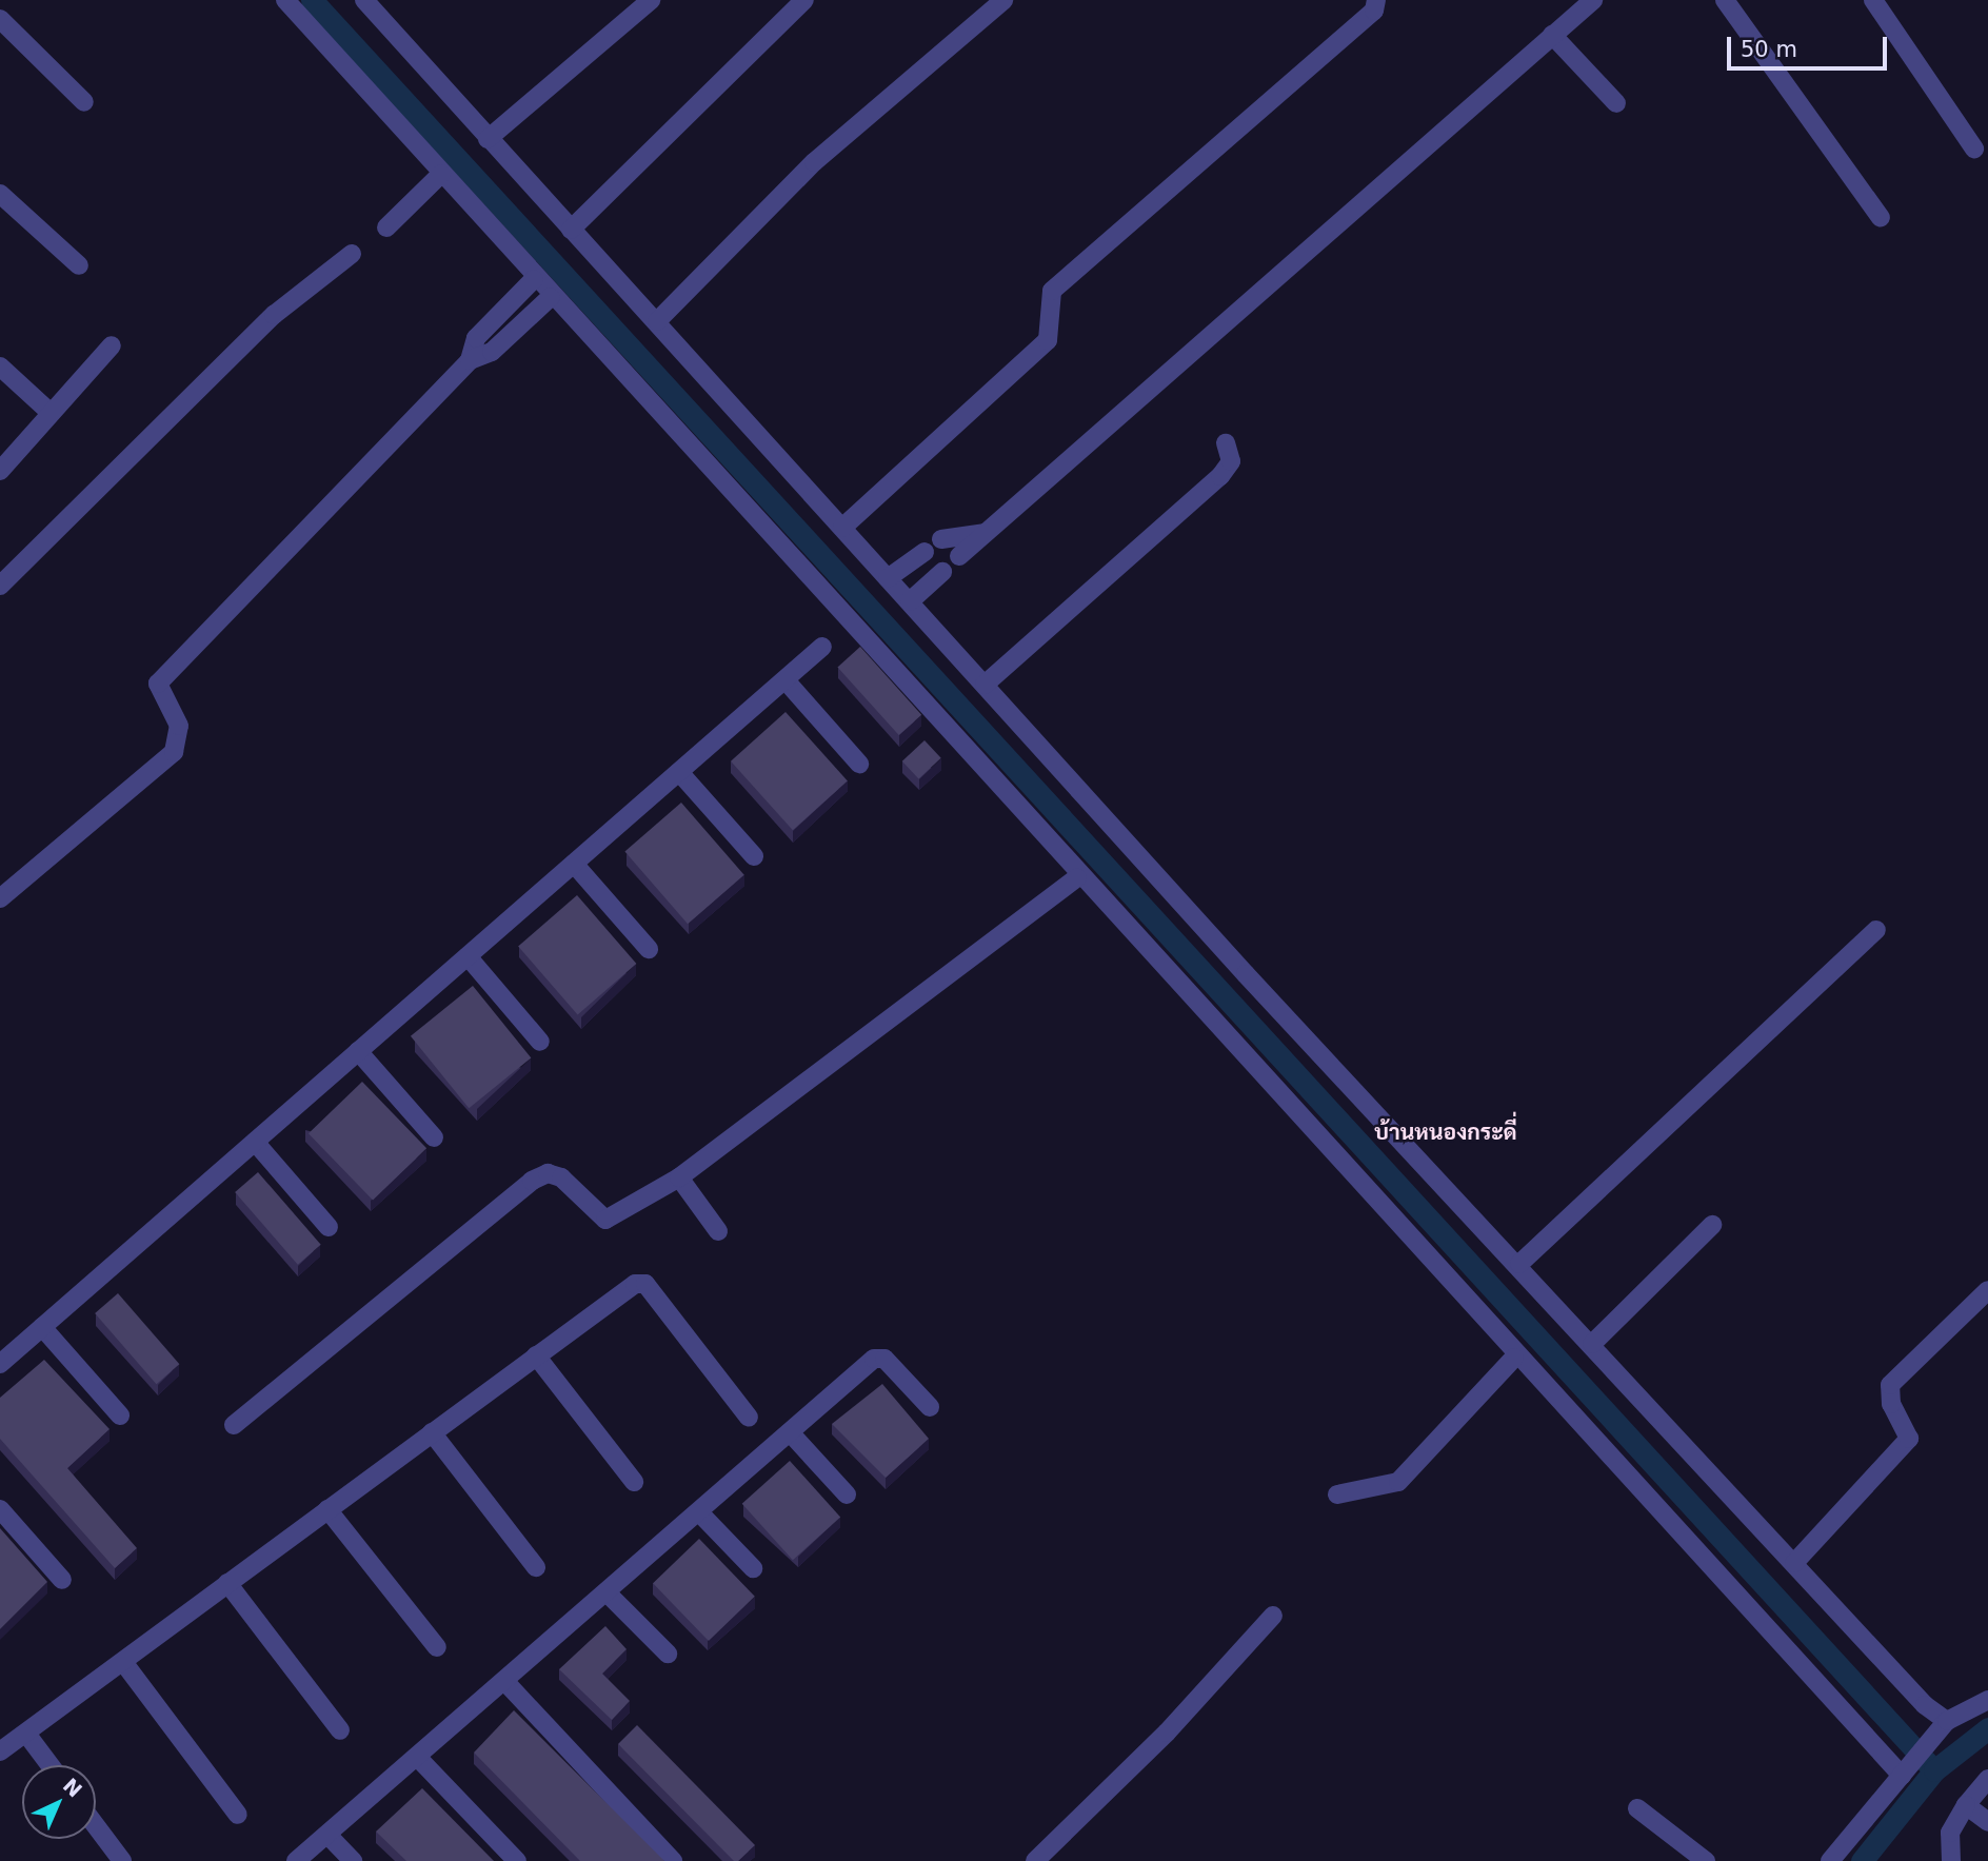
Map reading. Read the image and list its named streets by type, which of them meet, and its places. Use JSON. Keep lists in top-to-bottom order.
{
  "districts": ["บ้านหนองกระดี่"],
  "scale_bar": "50 m",
  "north": "top right"
}
